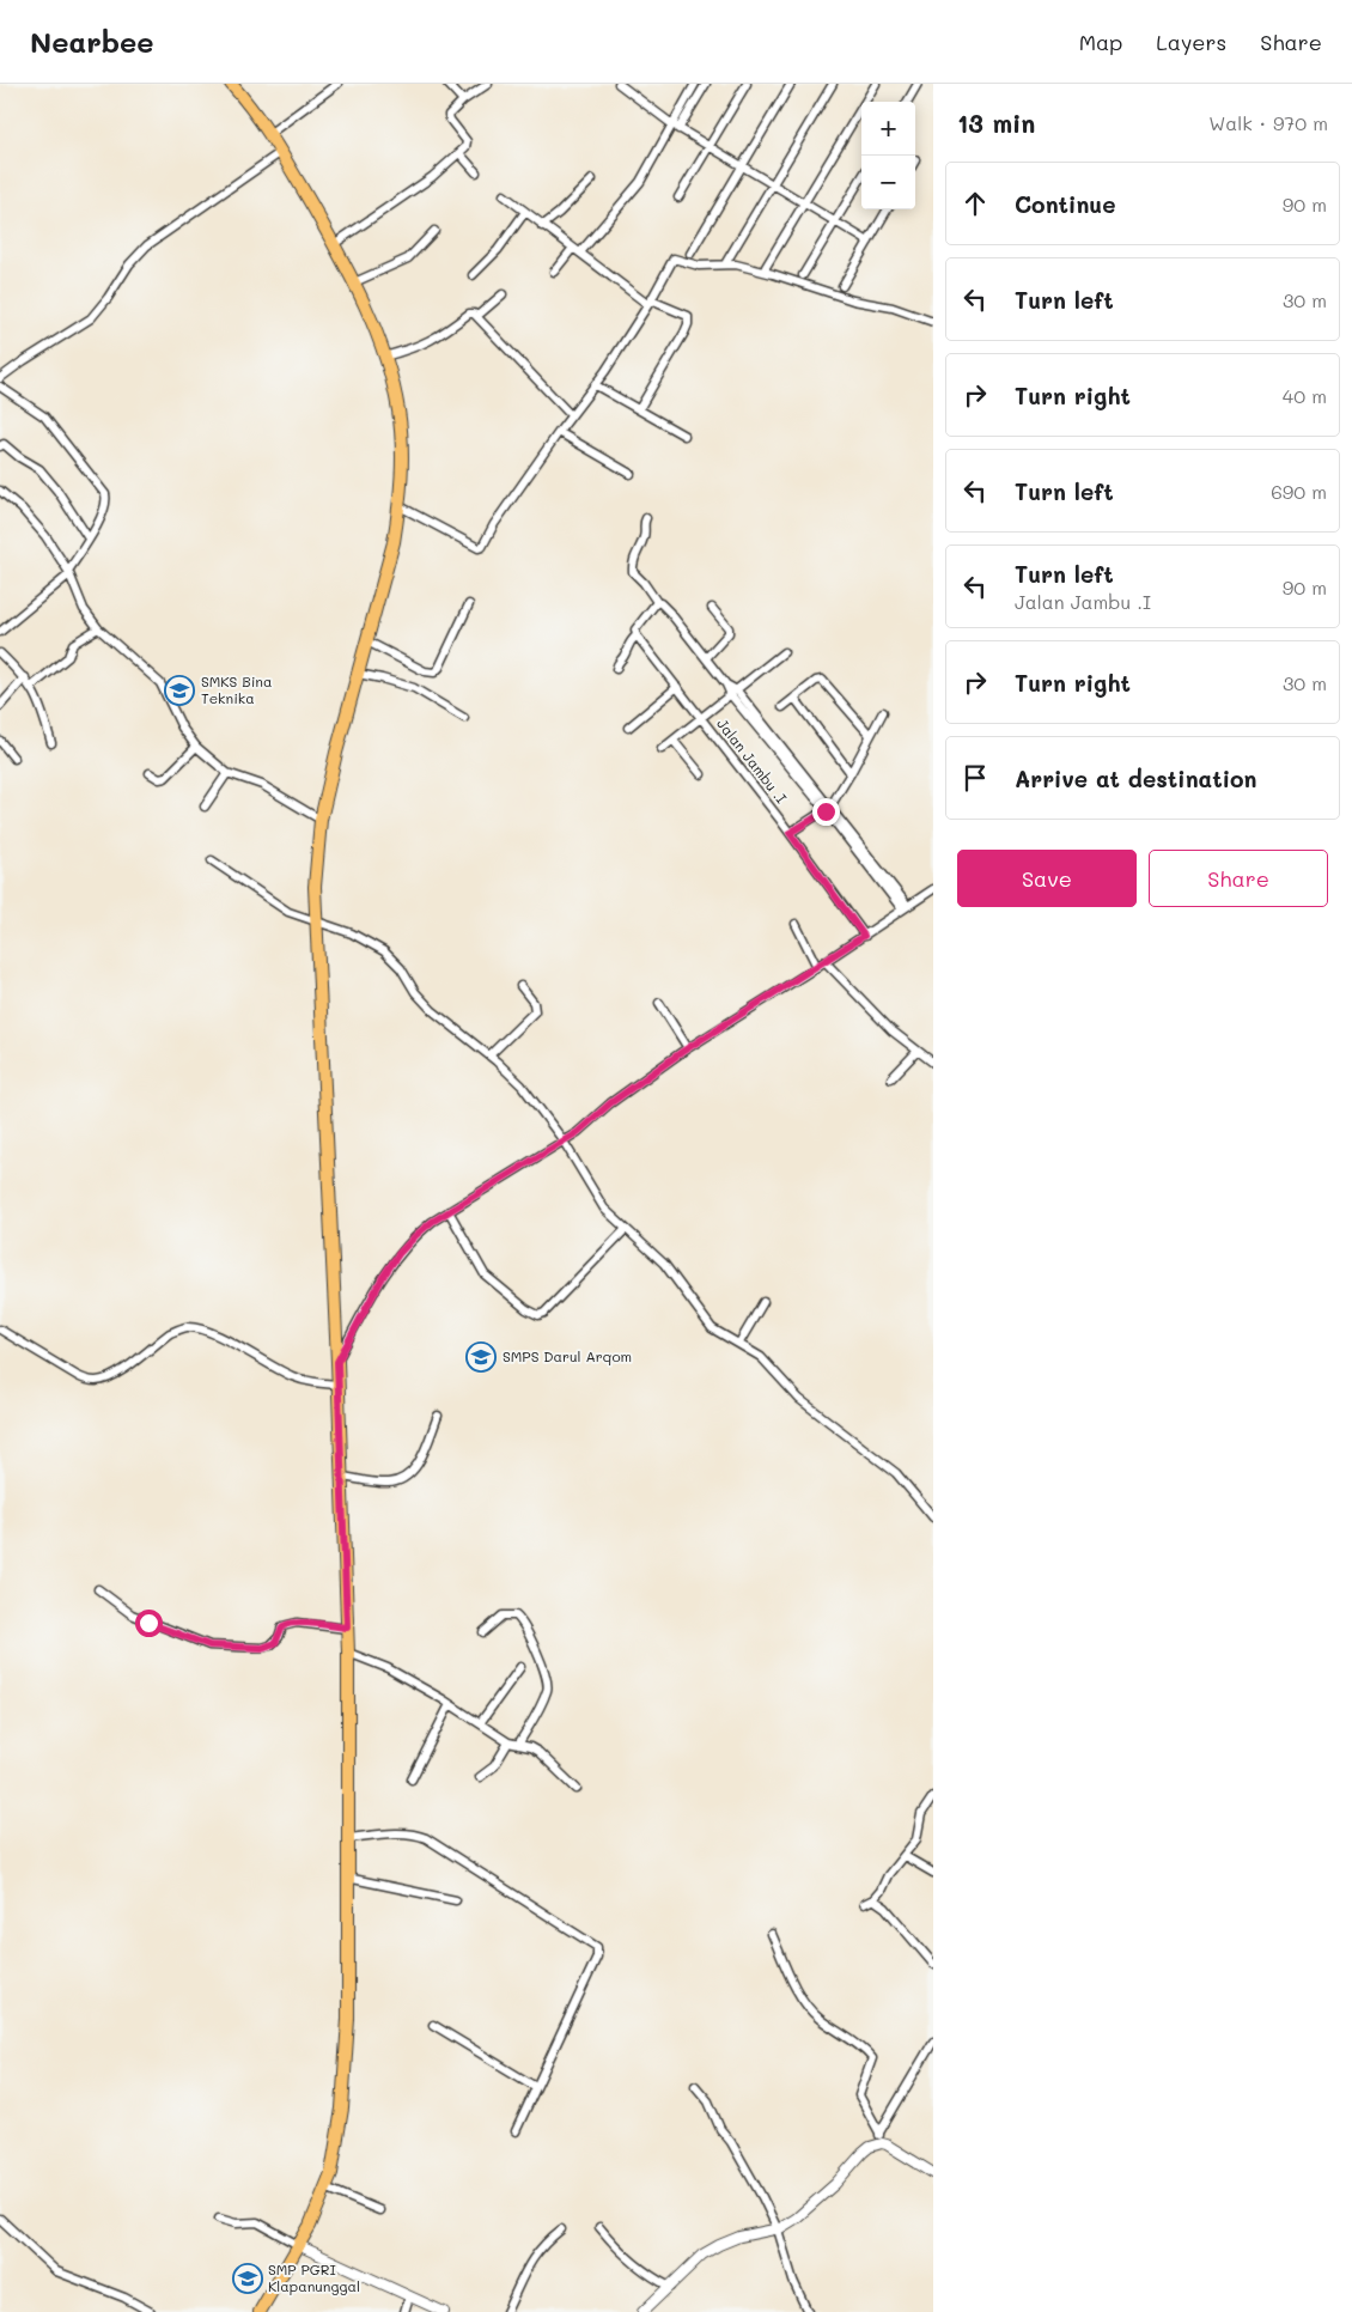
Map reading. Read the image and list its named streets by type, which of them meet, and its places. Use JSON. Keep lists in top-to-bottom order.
{
  "streets": {
    "street": ["Jalan Jambu .I"]
  },
  "places": {
    "school or university": ["SMKS Bina Teknika", "SMPS Darul Arqom", "SMP PGRI Klapanunggal"]
  },
  "page": {
    "header": "Nearbee",
    "nav": ["Map", "Layers", "Share"],
    "heading": ["13 min", "Walk · 970 m"],
    "map_buttons": ["+", "−"],
    "list": [
      ["Continue", "90 m"],
      ["Turn left", "30 m"],
      ["Turn right", "40 m"],
      ["Turn left", "690 m"],
      ["Turn left", "Jalan Jambu .I", "90 m"],
      ["Turn right", "30 m"],
      "Arrive at destination"
    ],
    "buttons": ["Save", "Share"]
  }
}
